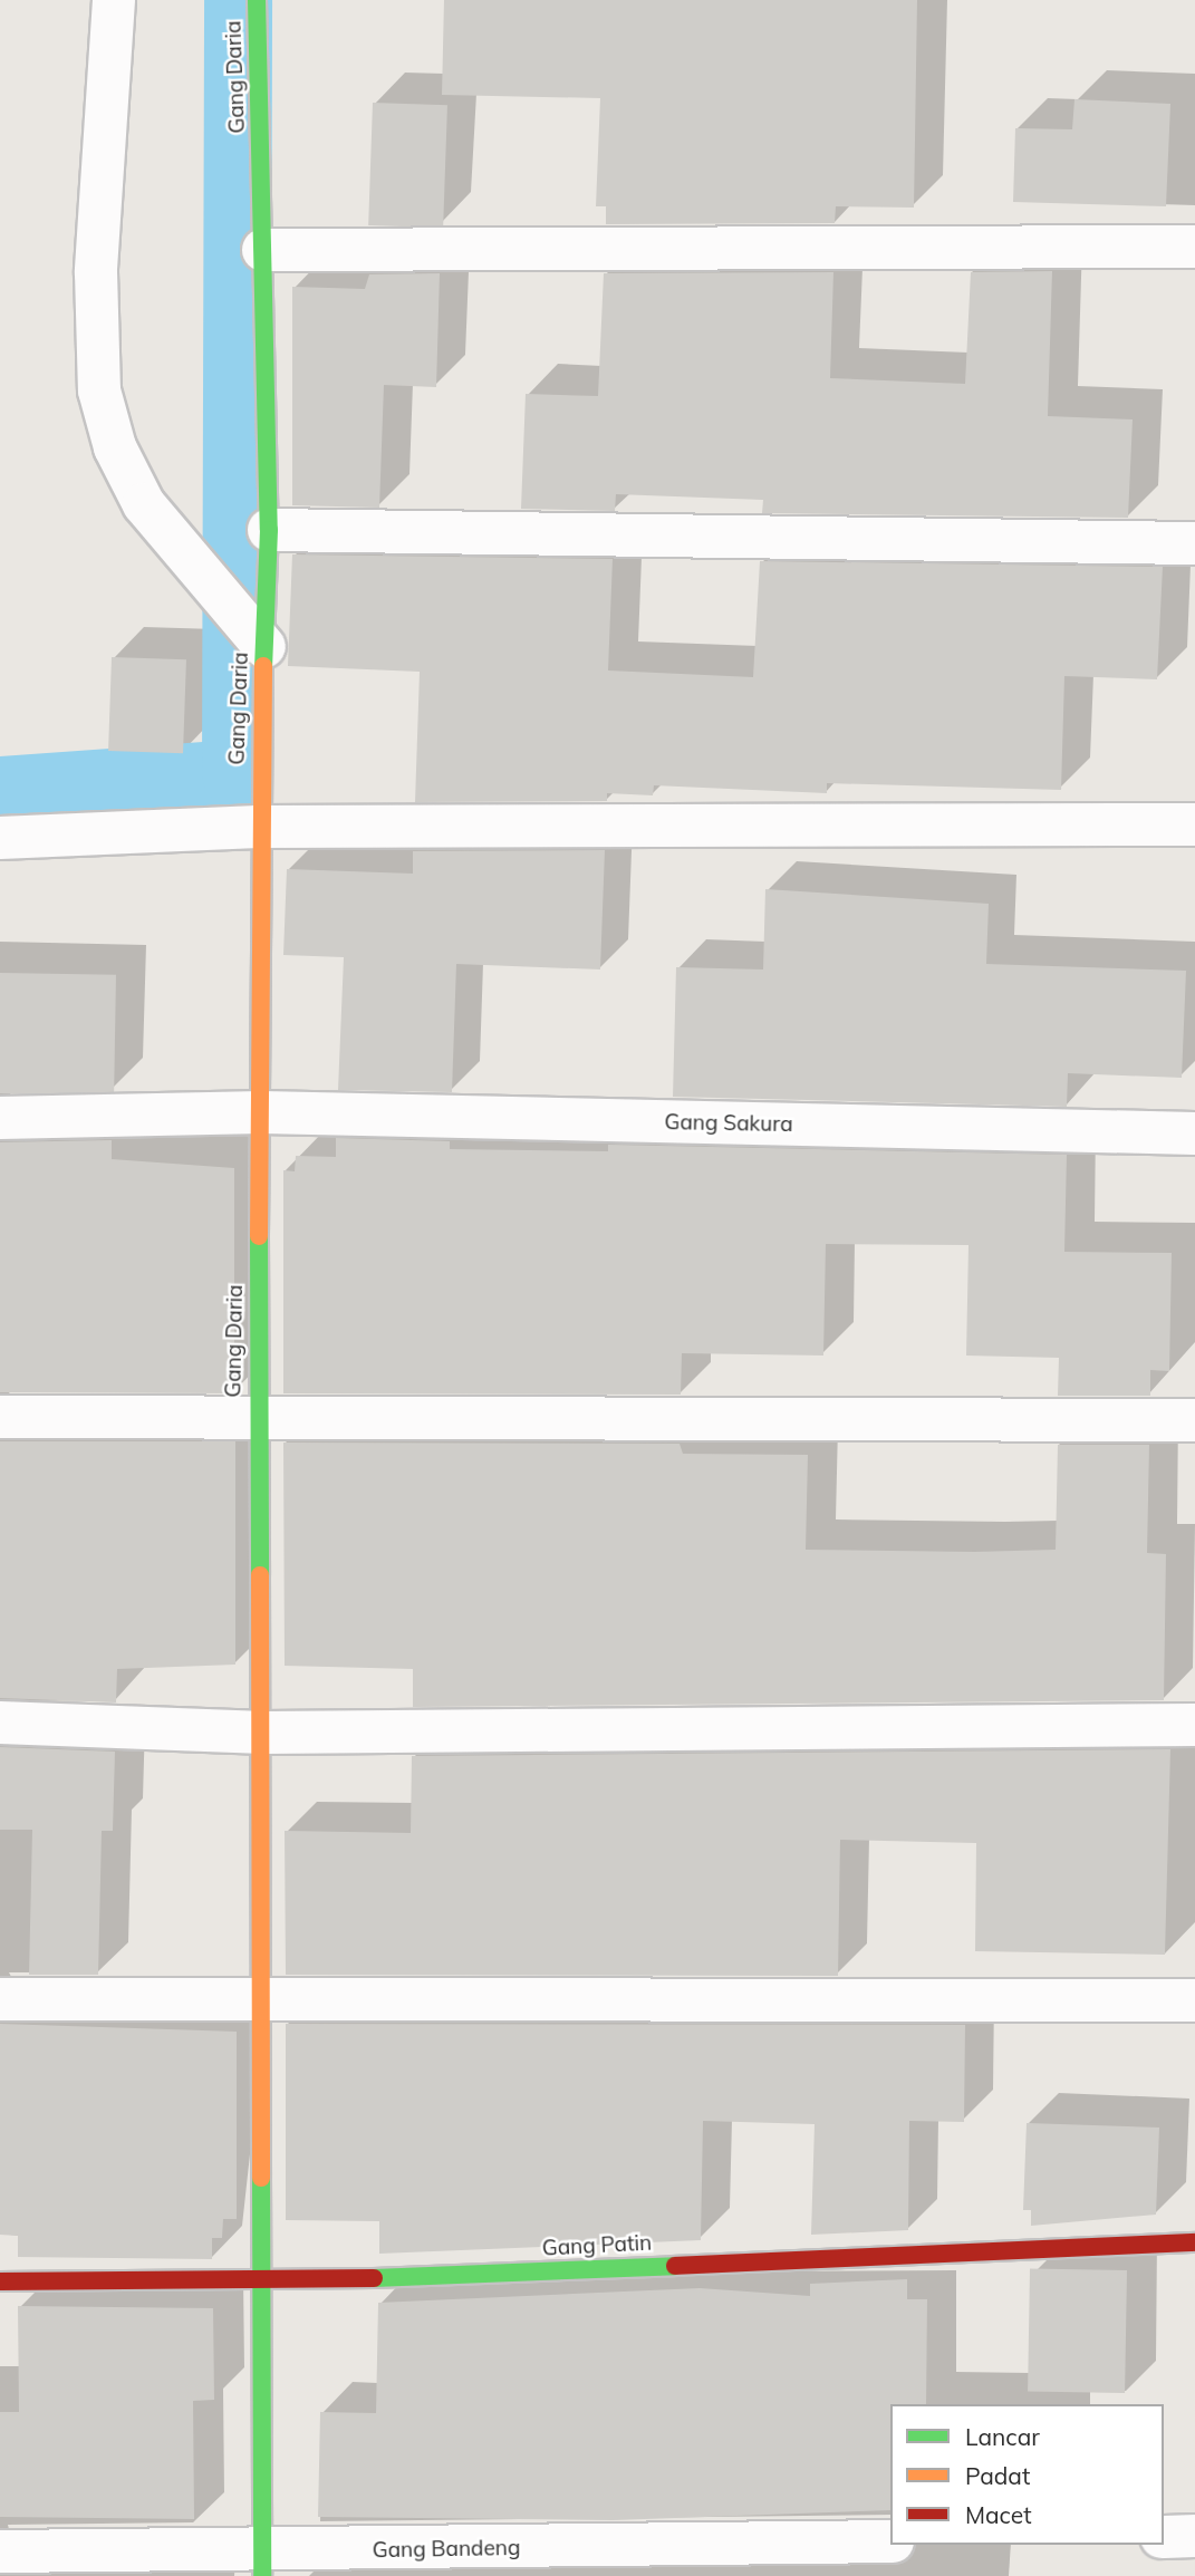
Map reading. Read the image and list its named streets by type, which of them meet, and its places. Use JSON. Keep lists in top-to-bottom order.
{
  "streets": {
    "street": [
      "Gang Daria",
      "Gang Sakura",
      "Gang Patin",
      "Gang Bandeng"
    ]
  },
  "crossings": [
    ["Gang Daria", "Gang Sakura"],
    ["Gang Daria", "Gang Patin"],
    ["Gang Daria", "Gang Bandeng"]
  ],
  "legend": ["Lancar", "Padat", "Macet"]
}
